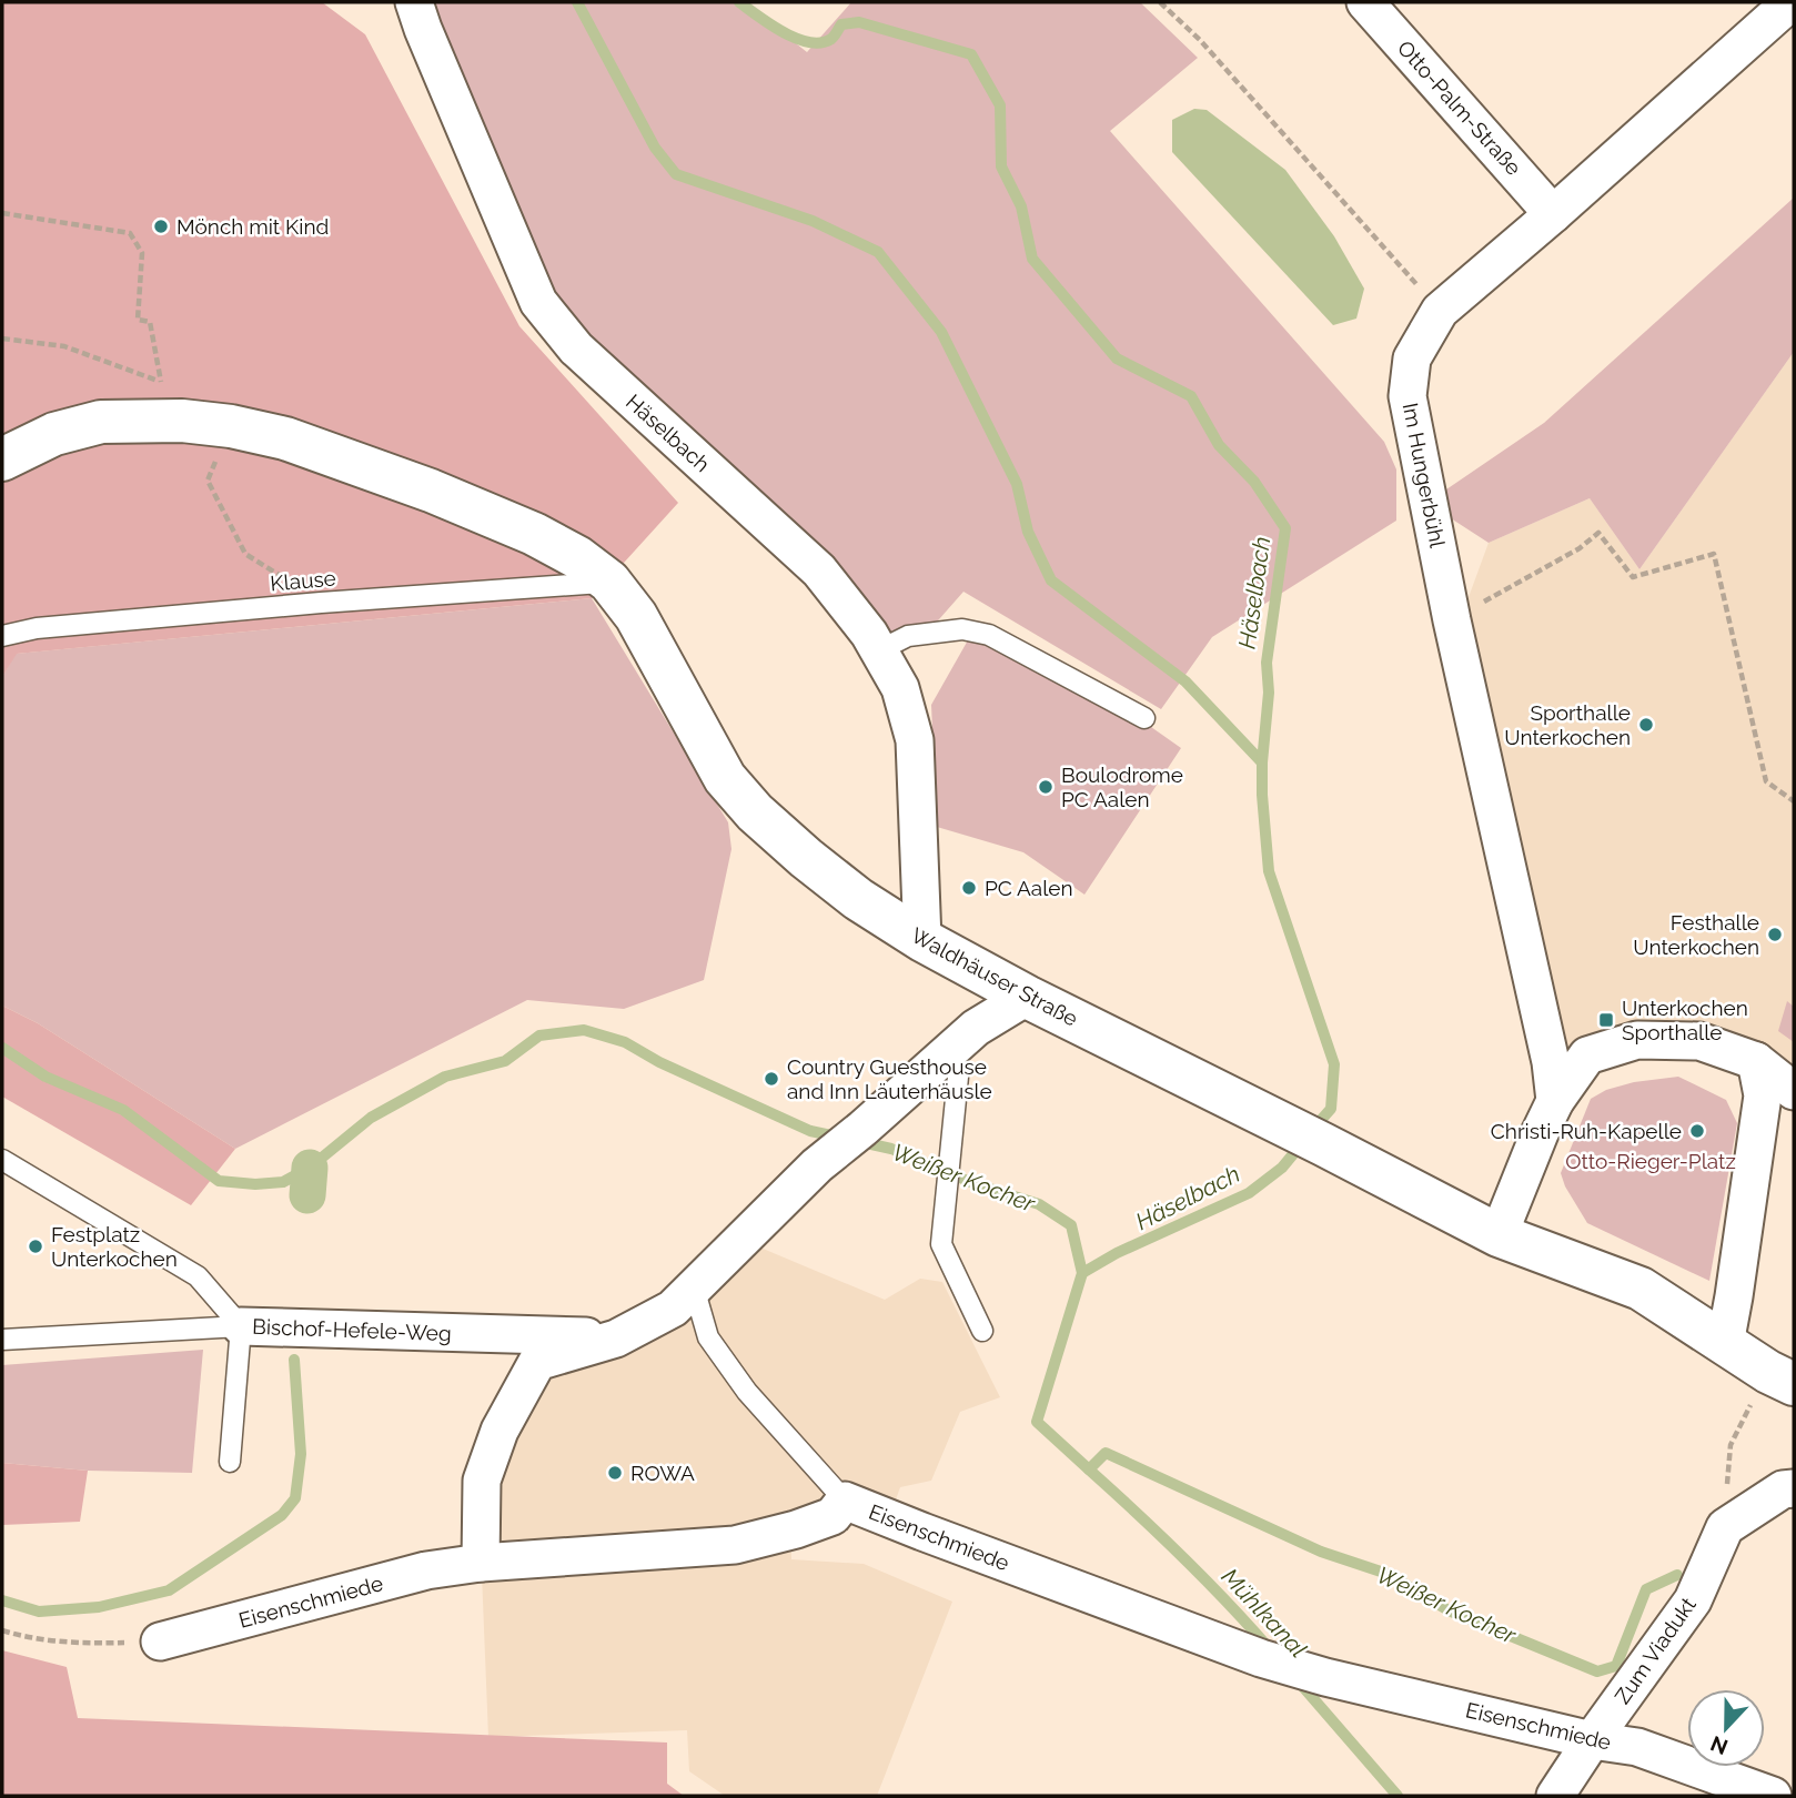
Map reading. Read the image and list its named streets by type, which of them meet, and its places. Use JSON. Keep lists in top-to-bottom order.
{
  "streets": {
    "street": [
      "Otto-Palm-Straße",
      "Häselbach",
      "Im Hungerbühl",
      "Waldhäuser Straße",
      "Bischof-Hefele-Weg",
      "Eisenschmiede",
      "Zum Viadukt"
    ],
    "lane": ["Klause"]
  },
  "crossings": [
    ["Otto-Palm-Straße", "Im Hungerbühl"],
    ["Häselbach", "Waldhäuser Straße"],
    ["Klause", "Waldhäuser Straße"],
    ["Waldhäuser Straße", "Bischof-Hefele-Weg"],
    ["Bischof-Hefele-Weg", "Eisenschmiede"],
    ["Eisenschmiede", "Zum Viadukt"]
  ],
  "water": ["Häselbach", "Weißer Kocher", "Mühlkanal"],
  "parks": ["Otto-Rieger-Platz"],
  "places": {
    "other": [
      "Mönch mit Kind",
      "Sporthalle Unterkochen",
      "Boulodrome PC Aalen",
      "PC Aalen",
      "Festhalle Unterkochen",
      "Country Guesthouse and Inn Läuterhäusle",
      "Christi-Ruh-Kapelle",
      "Festplatz Unterkochen",
      "ROWA"
    ],
    "transit": ["Unterkochen Sporthalle"]
  },
  "north": "bottom"
}
